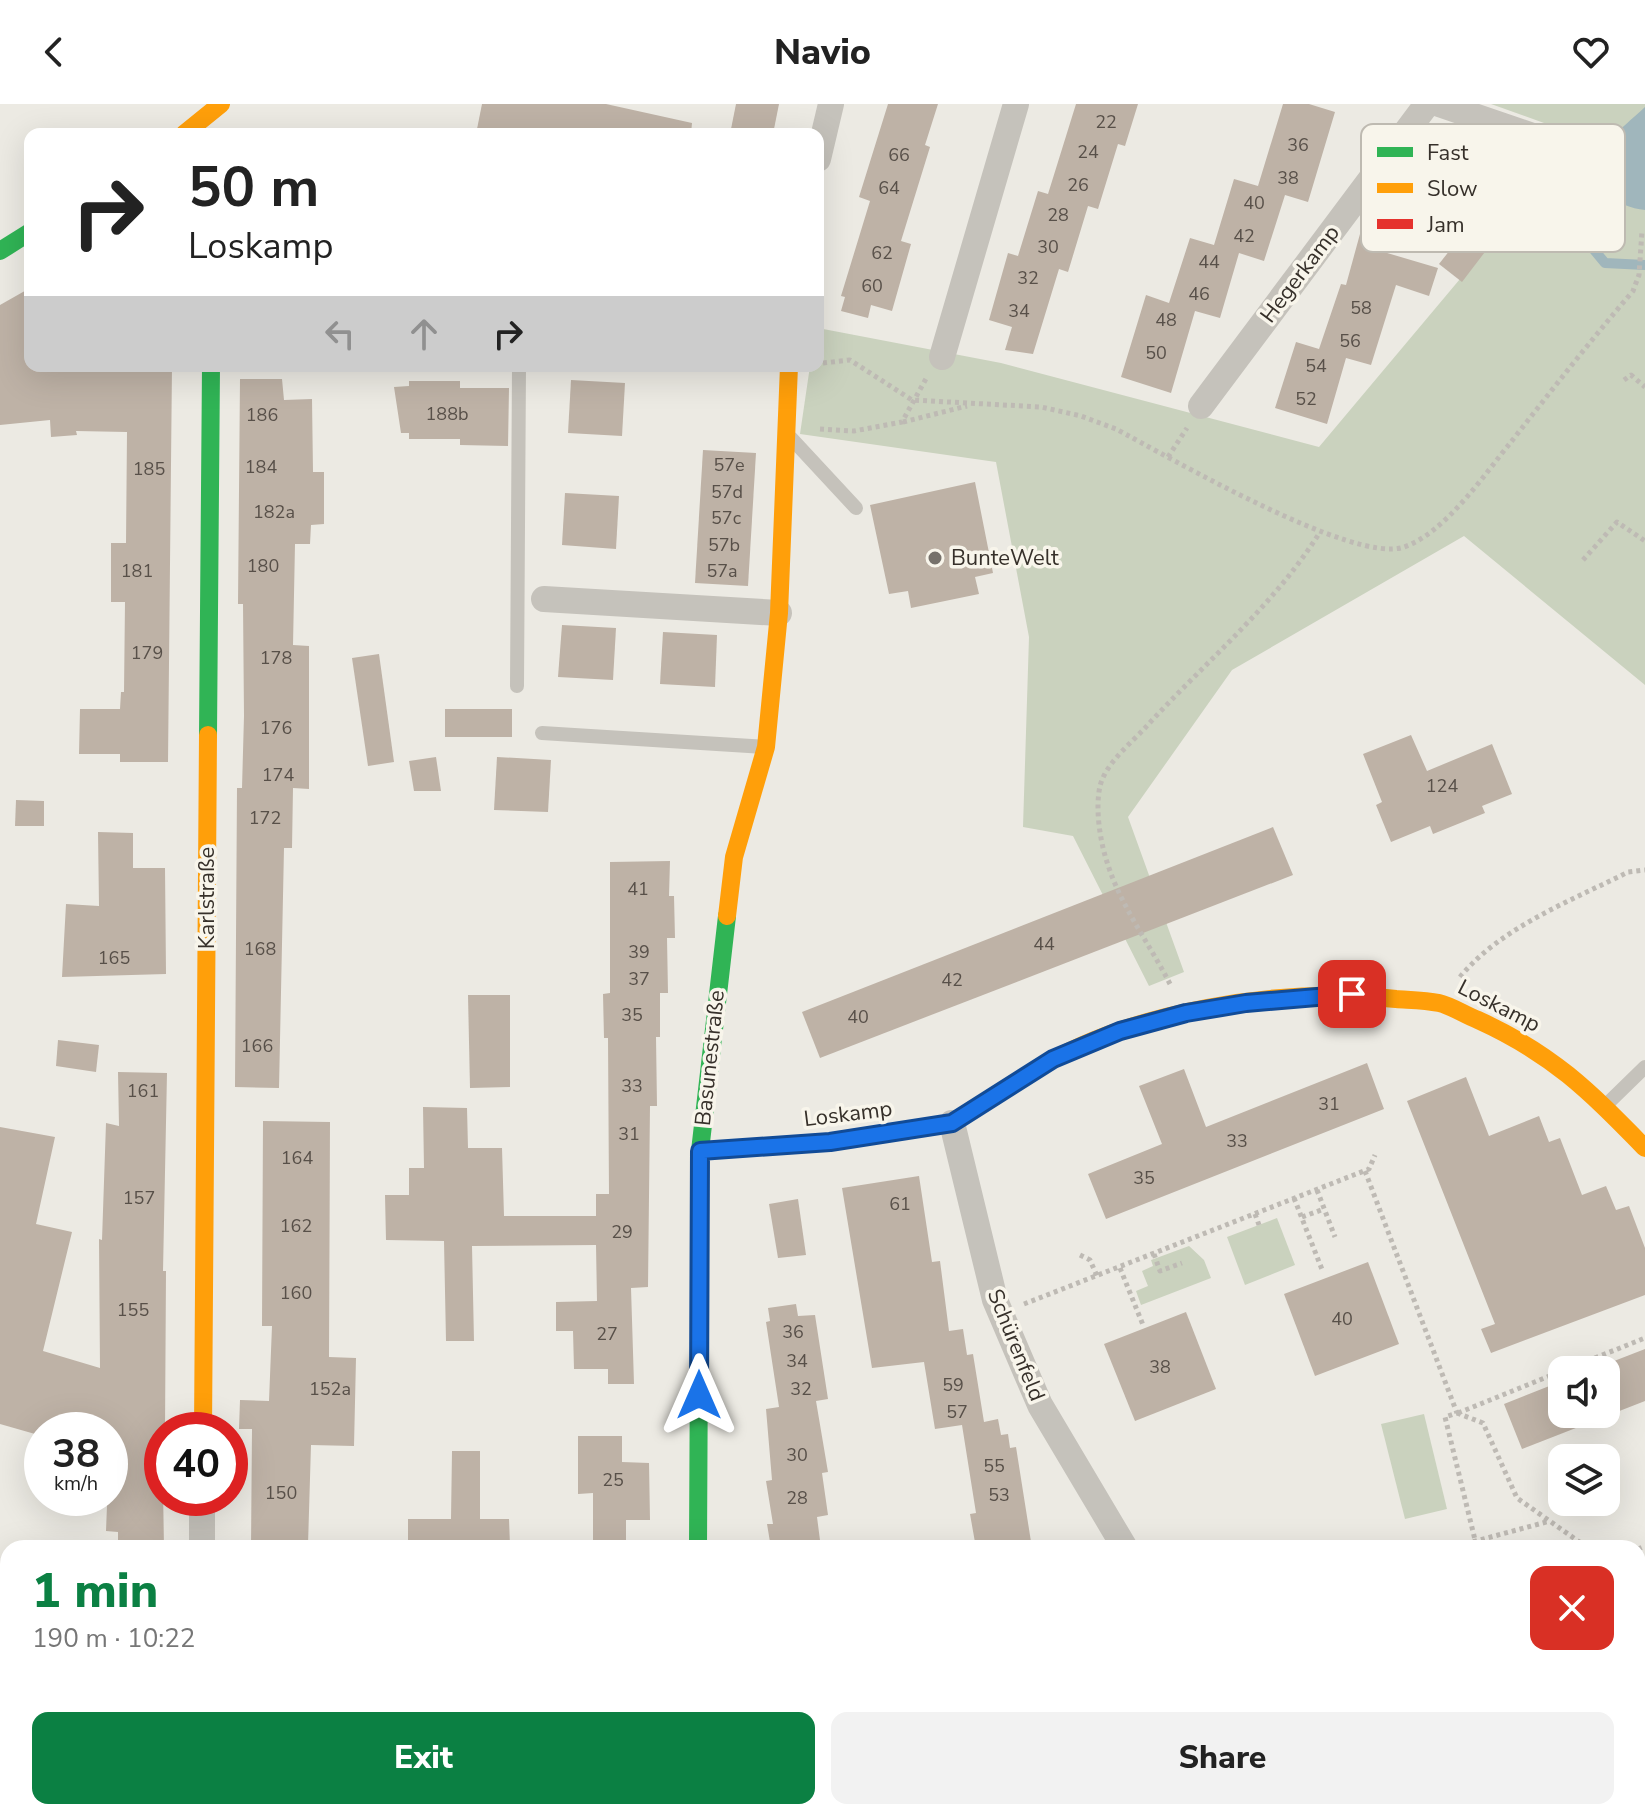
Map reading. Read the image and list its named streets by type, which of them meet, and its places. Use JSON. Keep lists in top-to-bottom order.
{
  "streets": {
    "street": [
      "Hegerkamp",
      "Karlstraße",
      "Loskamp",
      "Basunestraße",
      "Schürenfeld"
    ]
  },
  "crossings": [
    ["Loskamp", "Basunestraße"],
    ["Loskamp", "Schürenfeld"]
  ],
  "places": ["BunteWelt"],
  "house_numbers": [
    "22",
    "36",
    "24",
    "66",
    "38",
    "26",
    "64",
    "40",
    "28",
    "42",
    "30",
    "62",
    "44",
    "32",
    "60",
    "46",
    "58",
    "34",
    "48",
    "56",
    "50",
    "54",
    "52",
    "188b",
    "186",
    "57e",
    "184",
    "185",
    "57d",
    "182a",
    "57c",
    "57b",
    "180",
    "181",
    "57a",
    "179",
    "178",
    "176",
    "174",
    "124",
    "172",
    "41",
    "44",
    "168",
    "39",
    "165",
    "37",
    "42",
    "35",
    "40",
    "166",
    "33",
    "161",
    "31",
    "31",
    "33",
    "164",
    "35",
    "157",
    "61",
    "162",
    "29",
    "160",
    "155",
    "40",
    "36",
    "27",
    "34",
    "38",
    "59",
    "152a",
    "32",
    "57",
    "30",
    "55",
    "25",
    "150",
    "53",
    "28"
  ],
  "legend": ["Fast", "Slow", "Jam"],
  "page": {
    "header": "Navio",
    "turn": ["50 m", "Loskamp"],
    "speed": "38 km/h",
    "limit": "40",
    "heading": ["1 min", "190 m · 10:22"],
    "buttons": ["Exit", "Share"]
  }
}
